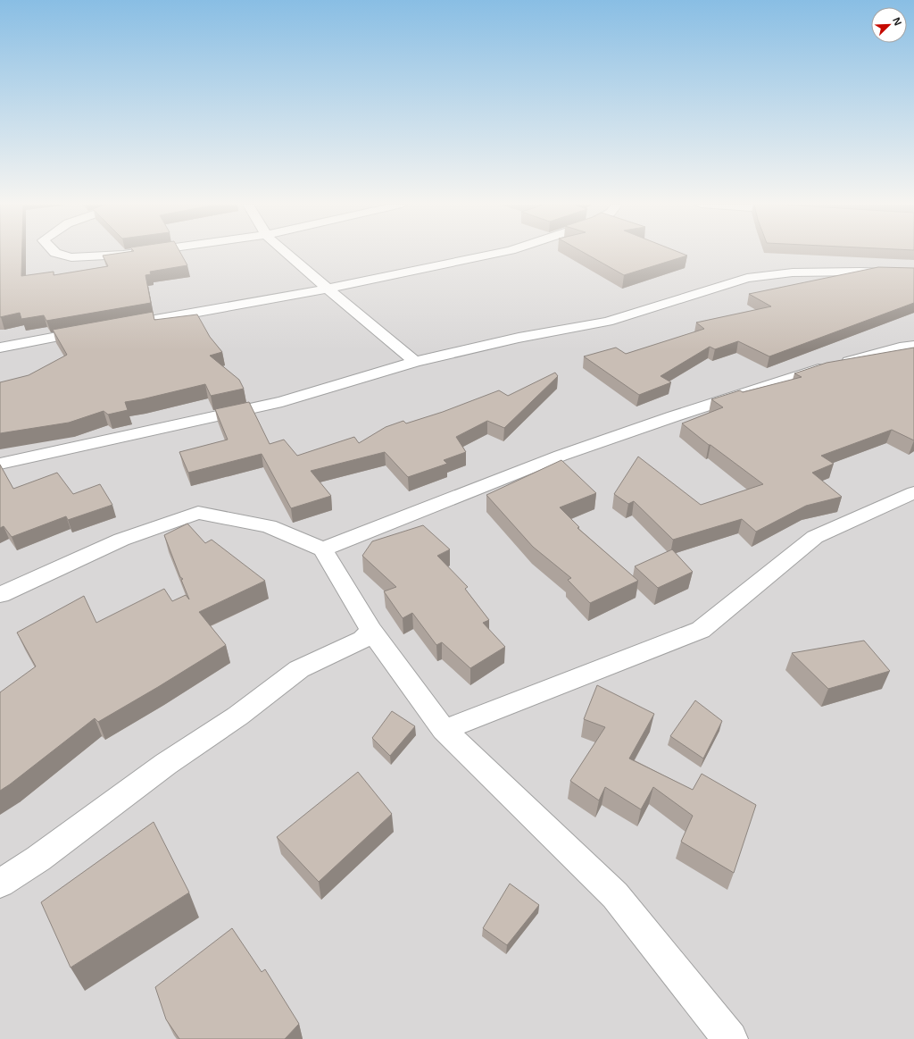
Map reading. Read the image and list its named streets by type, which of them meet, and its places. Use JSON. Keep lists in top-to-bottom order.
{
  "north": "top right"
}
